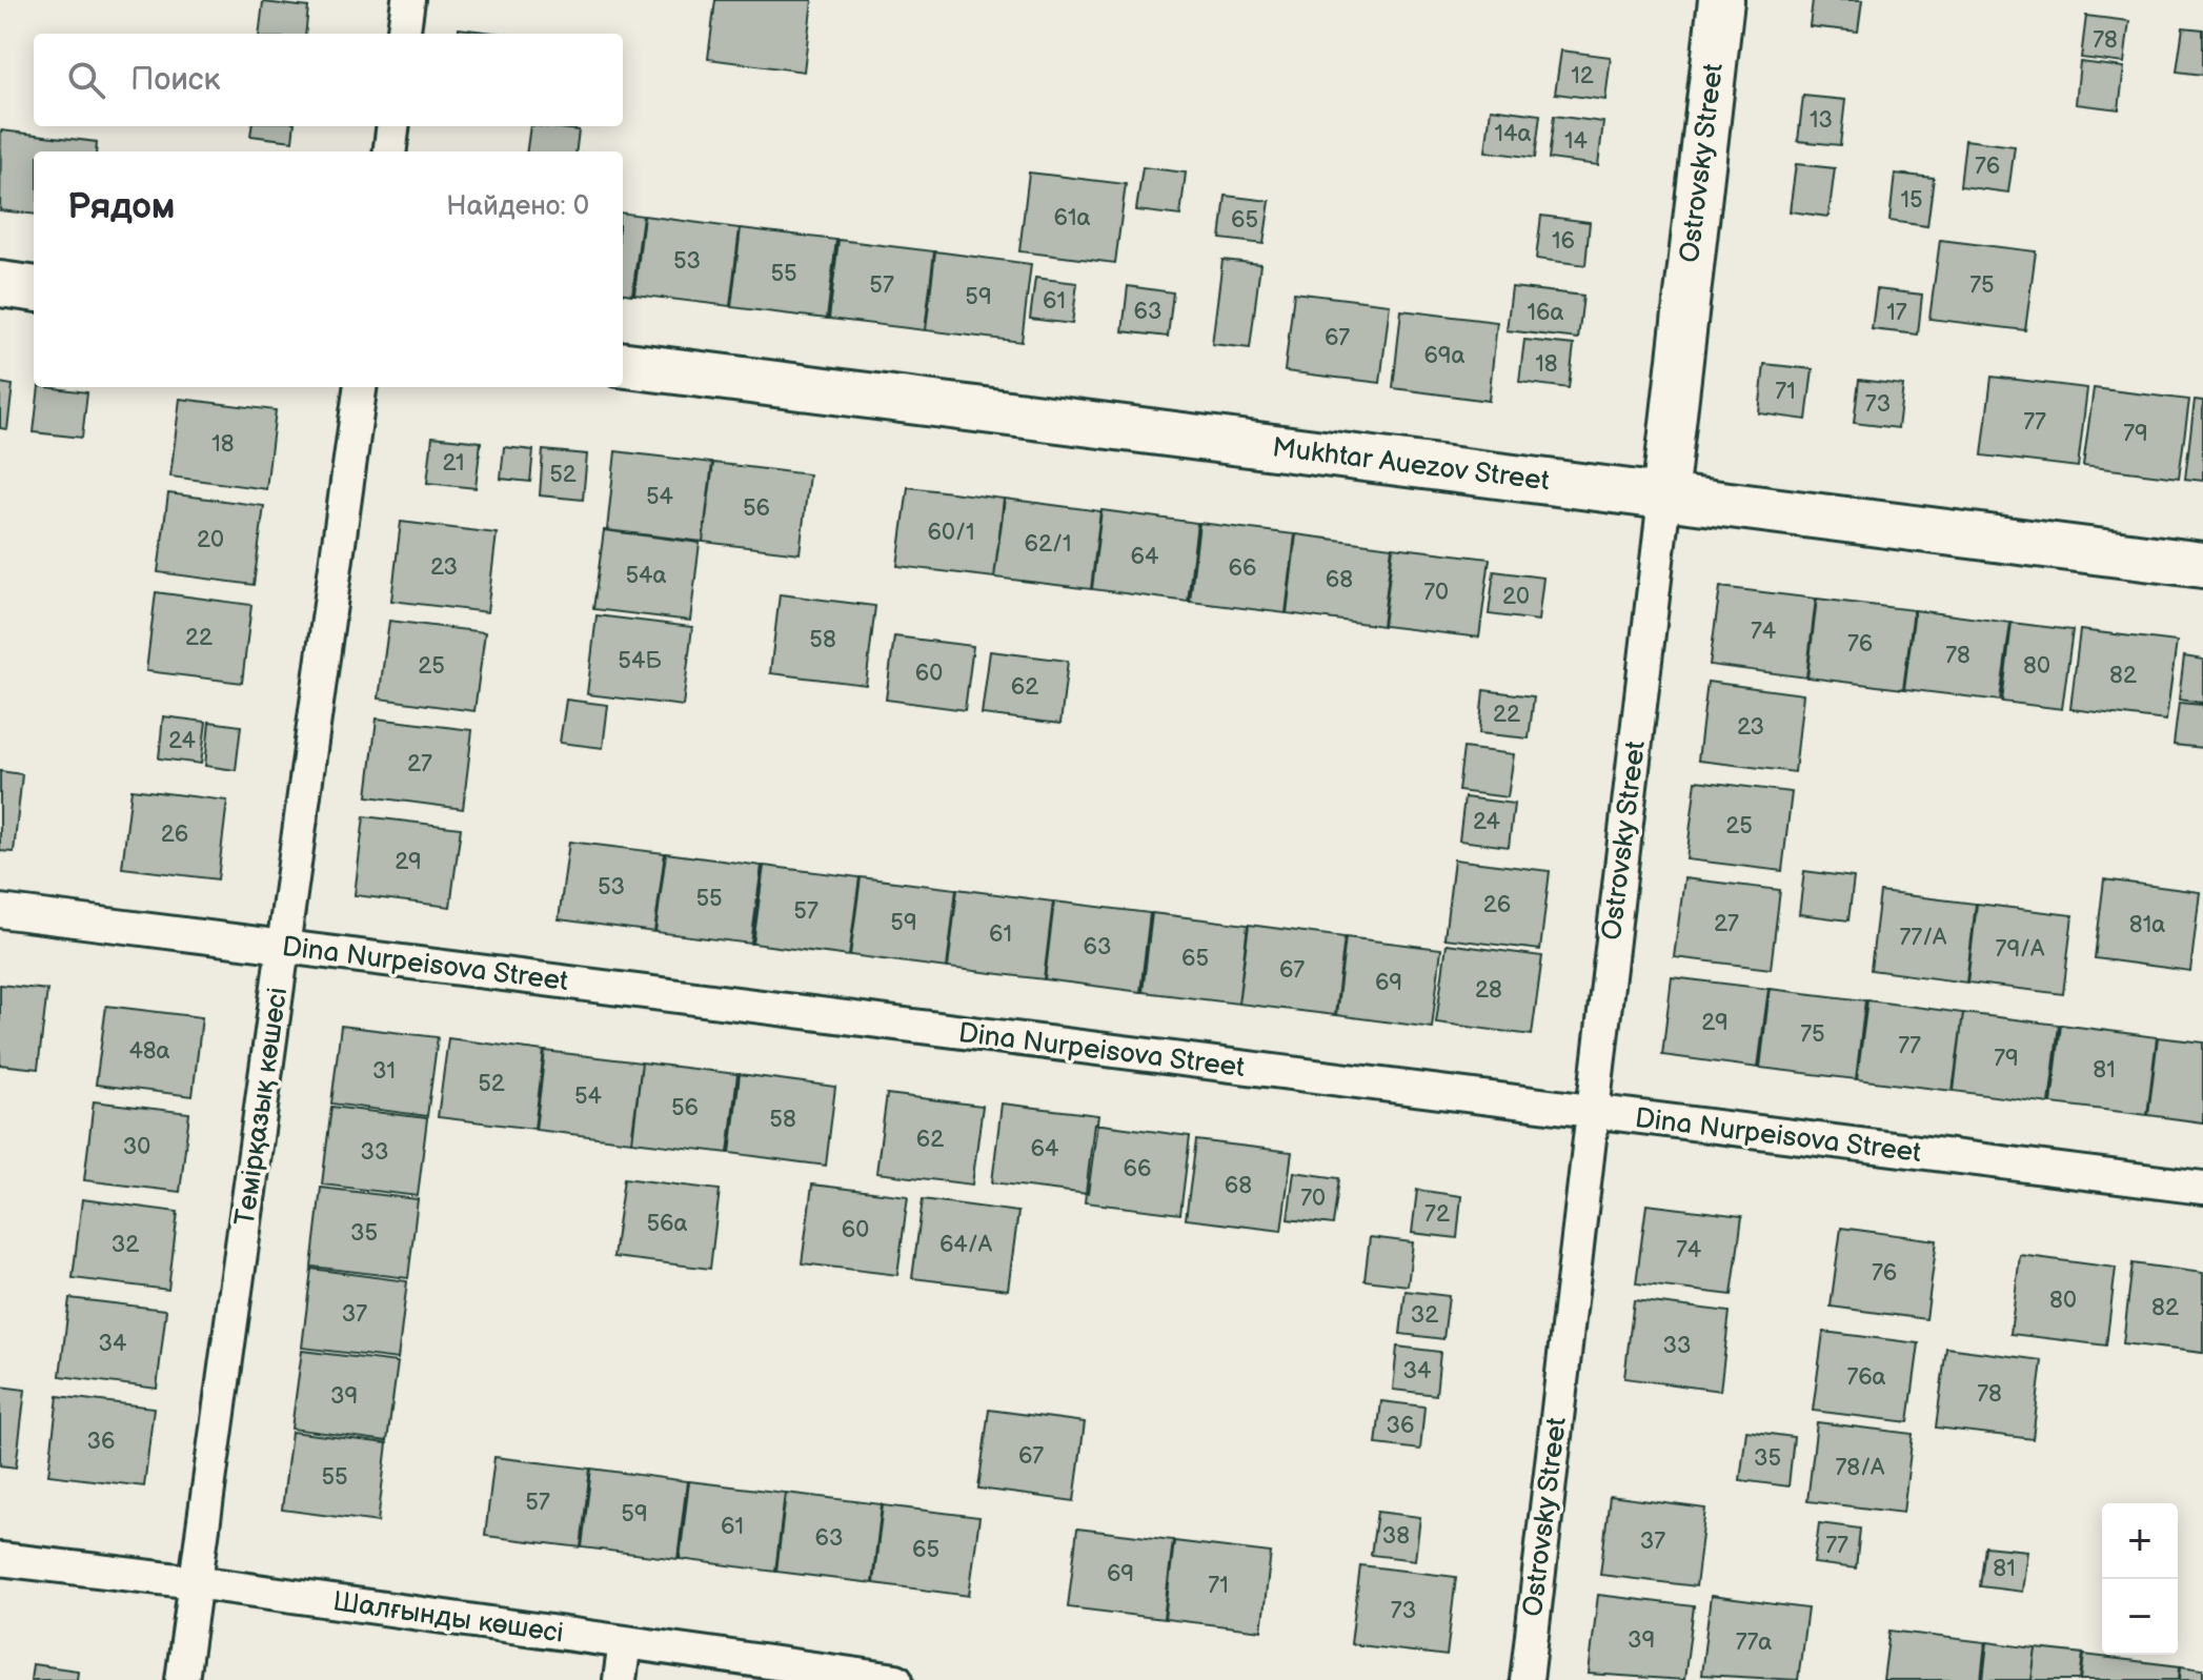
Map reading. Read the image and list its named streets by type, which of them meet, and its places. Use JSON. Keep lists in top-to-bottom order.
{
  "streets": {
    "street": [
      "Ostrovsky Street",
      "Mukhtar Auezov Street",
      "Dina Nurpeisova Street",
      "Темірқазық көшесі",
      "Шалғынды көшесі"
    ]
  },
  "crossings": [
    ["Ostrovsky Street", "Mukhtar Auezov Street"],
    ["Ostrovsky Street", "Dina Nurpeisova Street"],
    ["Dina Nurpeisova Street", "Темірқазық көшесі"],
    ["Темірқазық көшесі", "Шалғынды көшесі"]
  ],
  "house_numbers": [
    "78",
    "12",
    "13",
    "14а",
    "14",
    "76",
    "15",
    "61а",
    "65",
    "16",
    "53",
    "55",
    "57",
    "75",
    "59",
    "61",
    "63",
    "16а",
    "17",
    "67",
    "69а",
    "18",
    "71",
    "73",
    "77",
    "79",
    "18",
    "21",
    "52",
    "54",
    "56",
    "60/1",
    "20",
    "62/1",
    "64",
    "23",
    "66",
    "54а",
    "68",
    "70",
    "20",
    "74",
    "22",
    "58",
    "76",
    "78",
    "54Б",
    "25",
    "80",
    "60",
    "82",
    "62",
    "22",
    "23",
    "24",
    "27",
    "24",
    "25",
    "26",
    "29",
    "53",
    "55",
    "26",
    "57",
    "59",
    "27",
    "81а",
    "61",
    "77/А",
    "63",
    "79/А",
    "65",
    "67",
    "69",
    "28",
    "29",
    "75",
    "77",
    "48а",
    "79",
    "81",
    "31",
    "52",
    "54",
    "56",
    "58",
    "62",
    "30",
    "64",
    "33",
    "66",
    "68",
    "70",
    "72",
    "56а",
    "60",
    "35",
    "32",
    "64/А",
    "74",
    "76",
    "80",
    "82",
    "37",
    "32",
    "34",
    "33",
    "34",
    "76а",
    "78",
    "39",
    "36",
    "36",
    "67",
    "35",
    "78/А",
    "55",
    "57",
    "59",
    "61",
    "38",
    "63",
    "37",
    "77",
    "65",
    "81",
    "69",
    "71",
    "73",
    "39",
    "77а"
  ],
  "page": {
    "search": "Поиск",
    "heading": ["Рядом", "Найдено: 0"],
    "map_buttons": ["+", "−"]
  }
}
